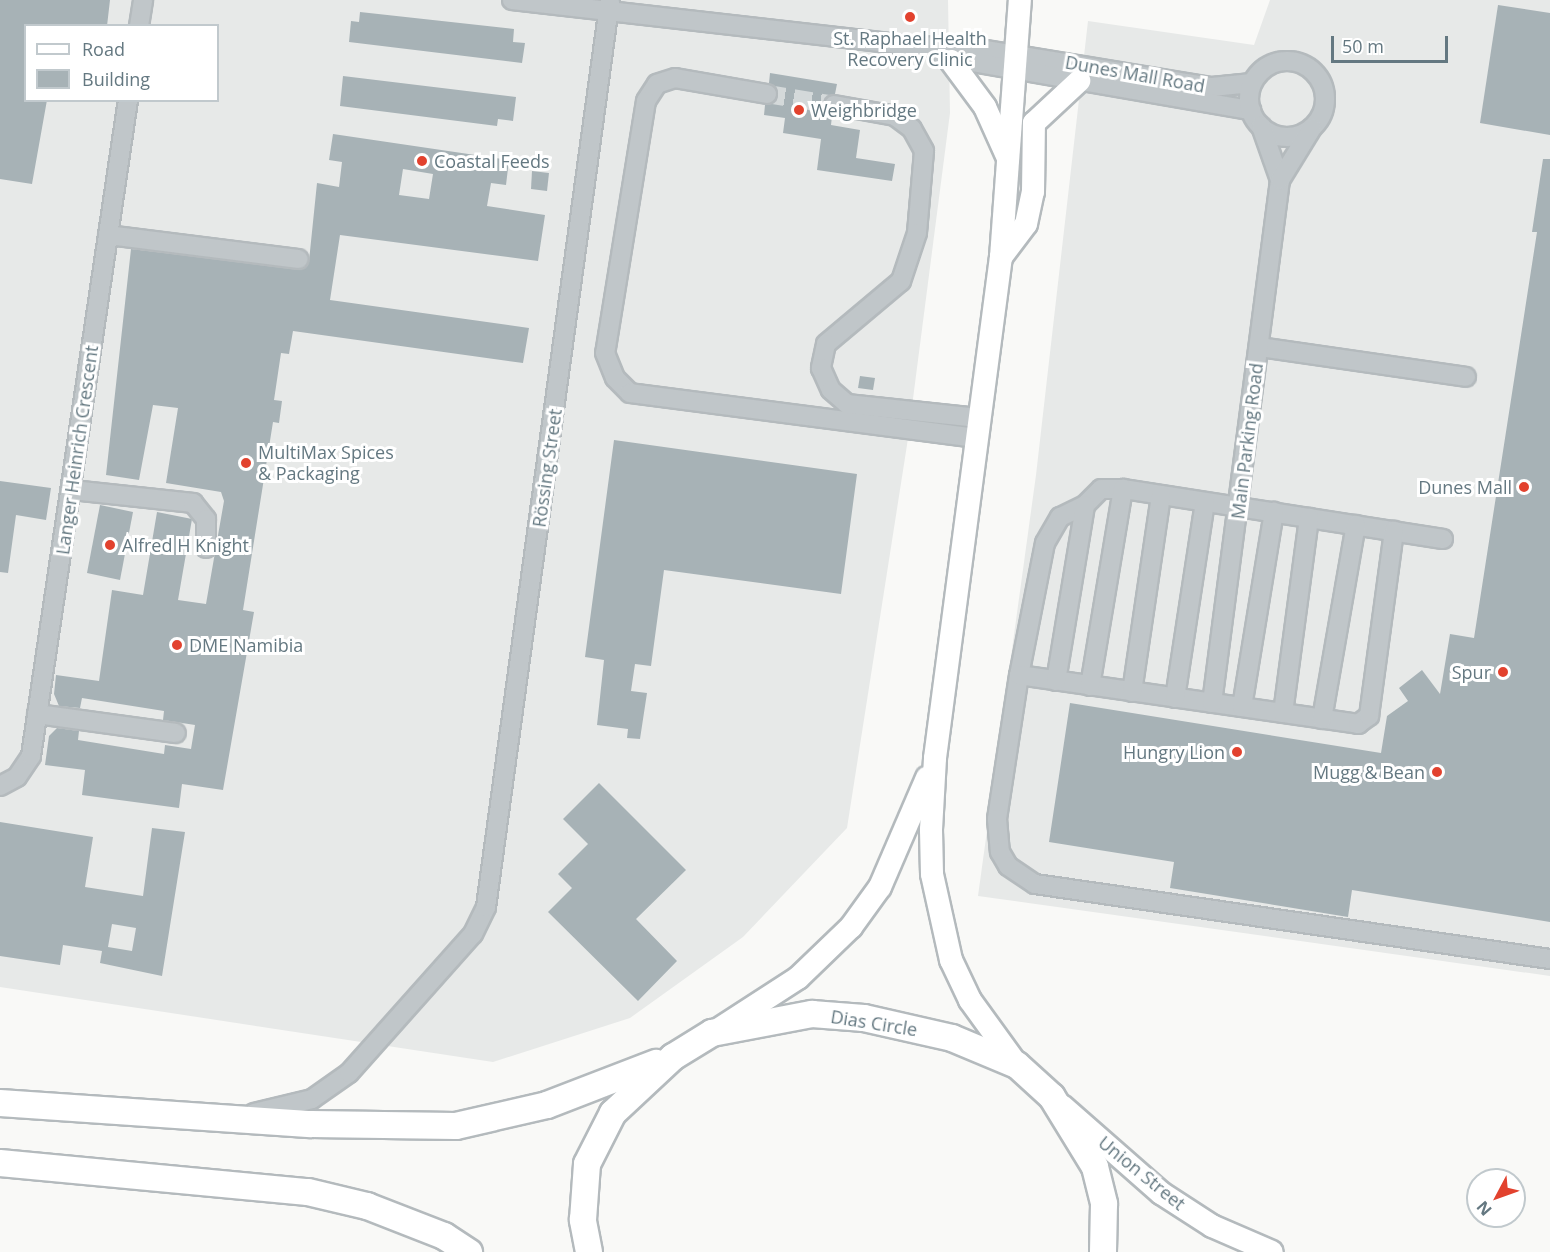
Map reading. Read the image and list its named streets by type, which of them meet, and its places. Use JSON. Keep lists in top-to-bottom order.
{
  "streets": {
    "highway": ["Dias Circle"],
    "main road": ["Union Street"],
    "street": [
      "Dunes Mall Road",
      "Main Parking Road",
      "Langer Heinrich Crescent",
      "Rössing Street"
    ]
  },
  "crossings": [
    ["Dunes Mall Road", "Main Parking Road"],
    ["Dias Circle", "Union Street"]
  ],
  "places": [
    "St. Raphael Health Recovery Clinic",
    "Weighbridge",
    "Coastal Feeds",
    "MultiMax Spices & Packaging",
    "Dunes Mall",
    "Alfred H Knight",
    "DME Namibia",
    "Spur",
    "Hungry Lion",
    "Mugg & Bean"
  ],
  "legend": ["Road", "Building"],
  "scale_bar": "50 m",
  "north": "bottom left"
}
